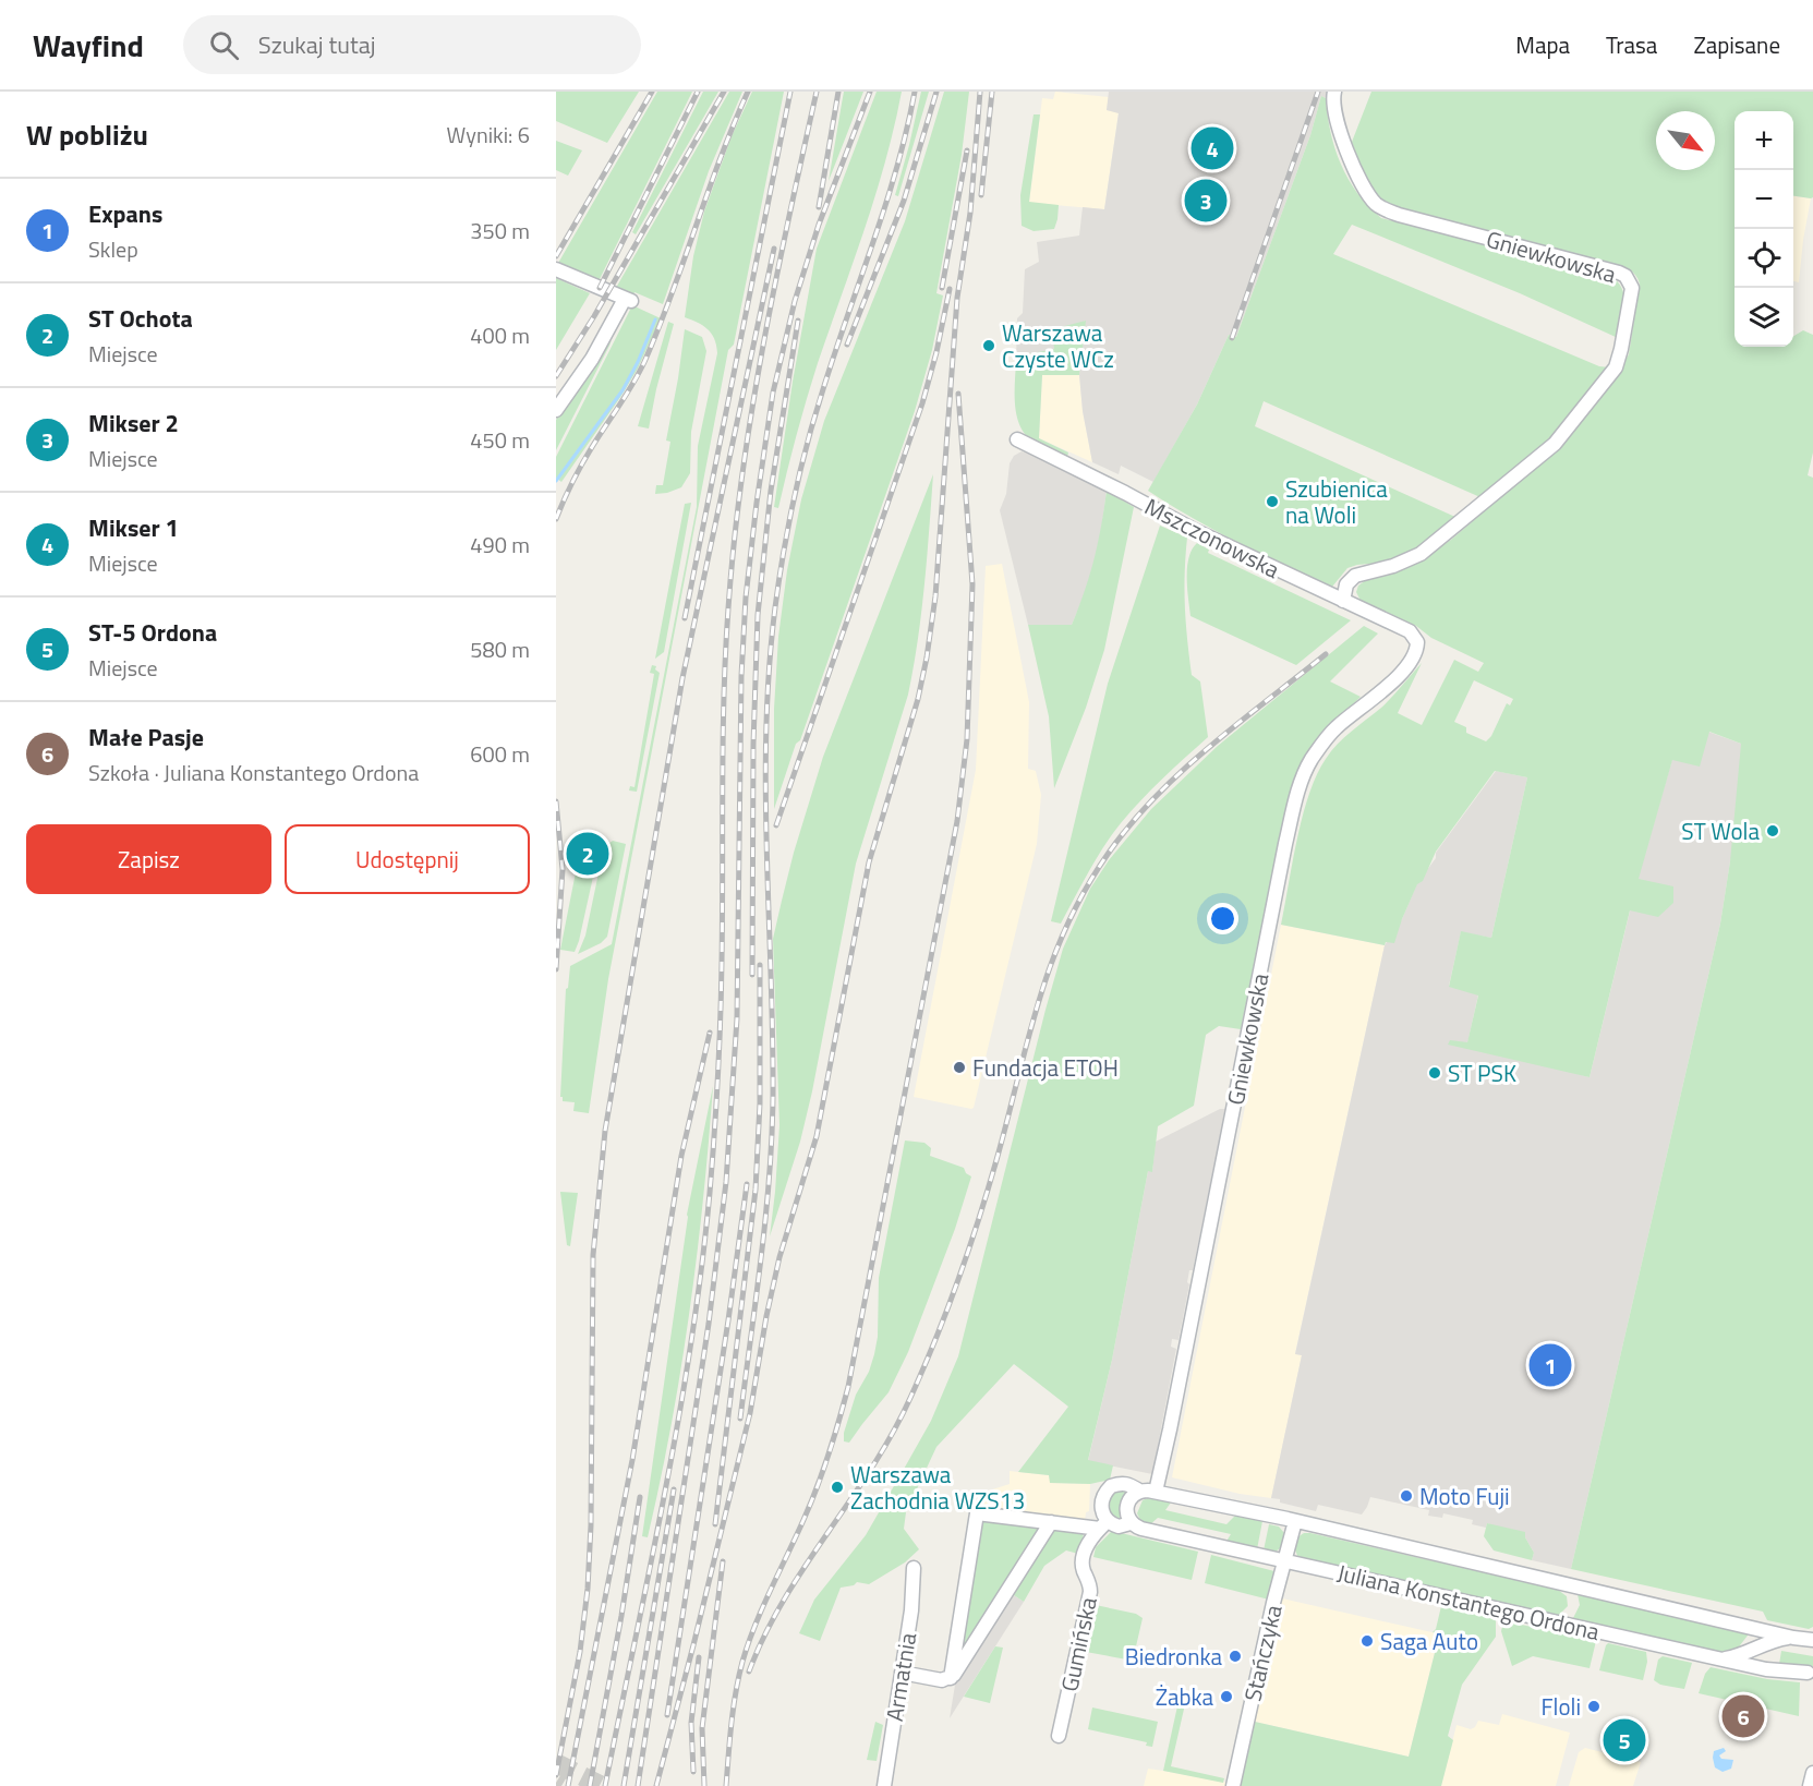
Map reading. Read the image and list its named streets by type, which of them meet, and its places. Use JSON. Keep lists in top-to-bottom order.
{
  "streets": {
    "street": [
      "Gniewkowska",
      "Mszczonowska",
      "Juliana Konstantego Ordona",
      "Gumińska",
      "Stańczyka",
      "Armatnia"
    ]
  },
  "crossings": [
    ["Gniewkowska", "Mszczonowska"],
    ["Gniewkowska", "Juliana Konstantego Ordona"],
    ["Juliana Konstantego Ordona", "Gumińska"],
    ["Juliana Konstantego Ordona", "Stańczyka"]
  ],
  "places": [
    "Warszawa Czyste WCz",
    "Szubienica na Woli",
    "ST Wola",
    "Fundacja ETOH",
    "ST PSK",
    "Warszawa Zachodnia WZS13",
    "Moto Fuji",
    "Saga Auto",
    "Biedronka",
    "Żabka",
    "Floli"
  ],
  "north": "bottom right",
  "page": {
    "header": "Wayfind",
    "search": "Szukaj tutaj",
    "nav": ["Mapa", "Trasa", "Zapisane"],
    "heading": ["W pobliżu", "Wyniki: 6"],
    "map_buttons": ["+", "−"],
    "pins": [
      "4",
      "3",
      "2",
      "1",
      "6",
      "5"
    ],
    "list": [
      {
        "mark": "1",
        "name": "Expans",
        "note": "Sklep",
        "value": "350 m"
      },
      {
        "mark": "2",
        "name": "ST Ochota",
        "note": "Miejsce",
        "value": "400 m"
      },
      {
        "mark": "3",
        "name": "Mikser 2",
        "note": "Miejsce",
        "value": "450 m"
      },
      {
        "mark": "4",
        "name": "Mikser 1",
        "note": "Miejsce",
        "value": "490 m"
      },
      {
        "mark": "5",
        "name": "ST-5 Ordona",
        "note": "Miejsce",
        "value": "580 m"
      },
      {
        "mark": "6",
        "name": "Małe Pasje",
        "note": "Szkoła · Juliana Konstantego Ordona",
        "value": "600 m"
      }
    ],
    "buttons": ["Zapisz", "Udostępnij"]
  }
}
